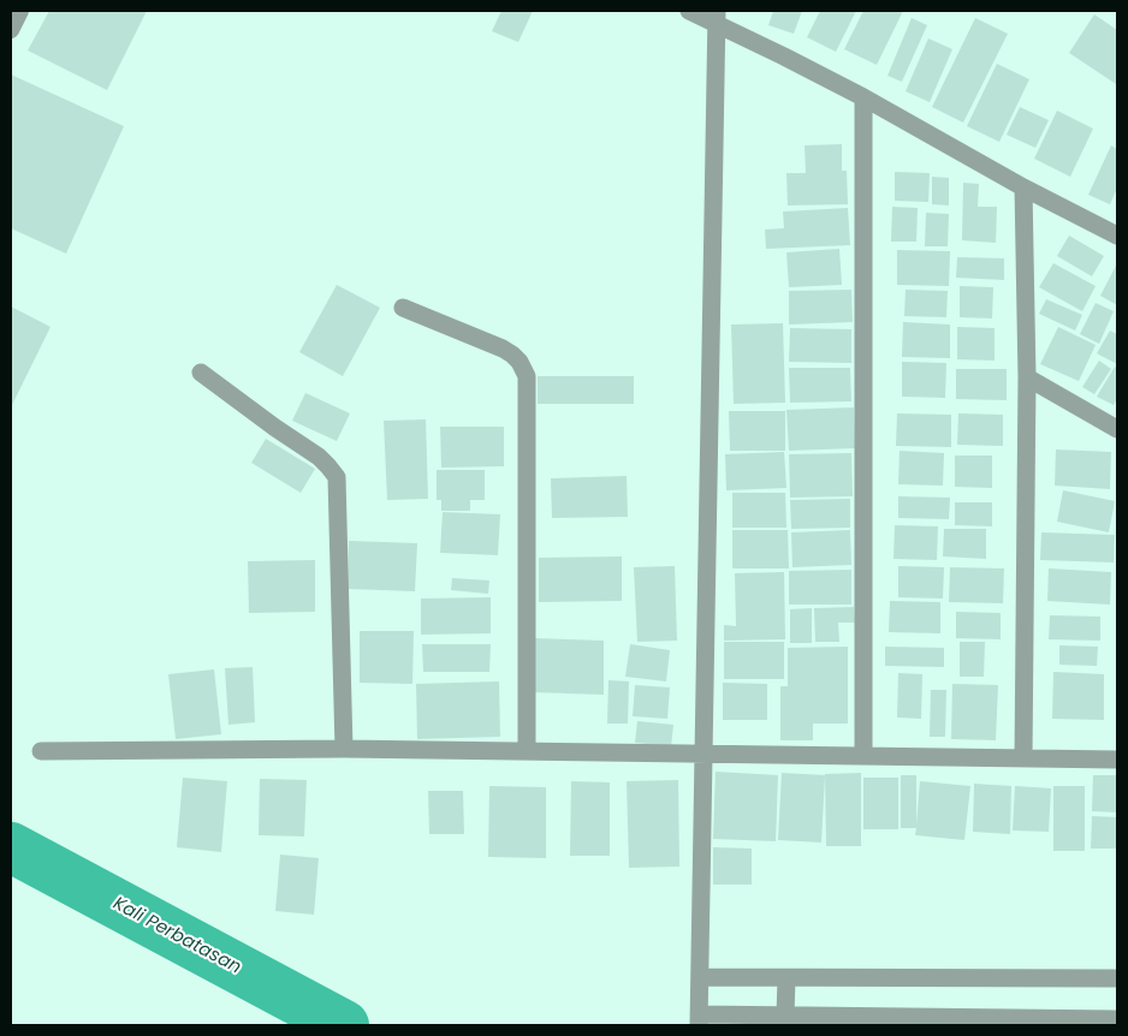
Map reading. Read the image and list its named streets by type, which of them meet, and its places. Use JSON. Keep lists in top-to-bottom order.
{
  "water": ["Kali Perbatasan"]
}
